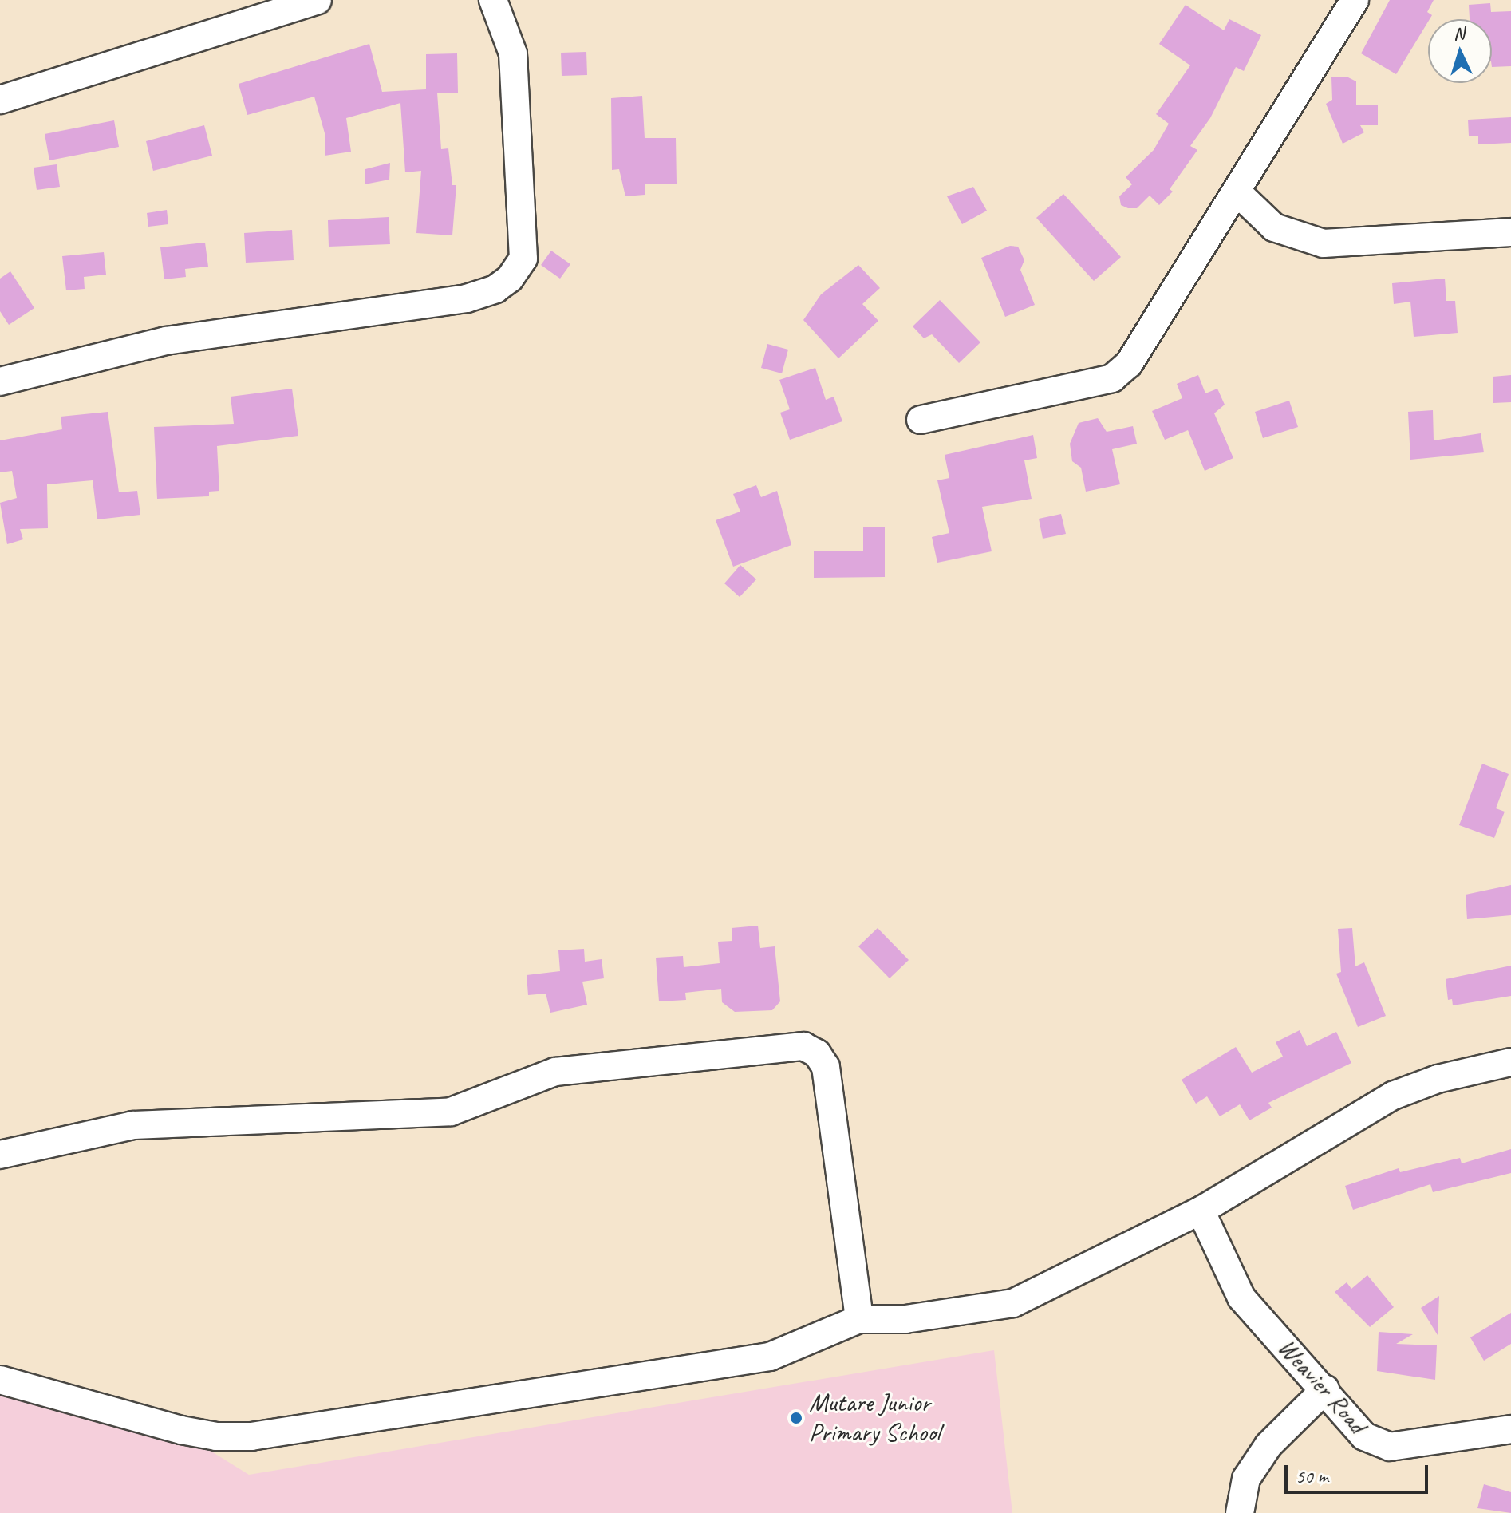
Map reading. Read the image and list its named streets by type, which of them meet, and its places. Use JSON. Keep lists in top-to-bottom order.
{
  "streets": {
    "street": ["Weavier Road"]
  },
  "places": ["Mutare Junior Primary School"],
  "scale_bar": "50 m",
  "north": "top"
}
